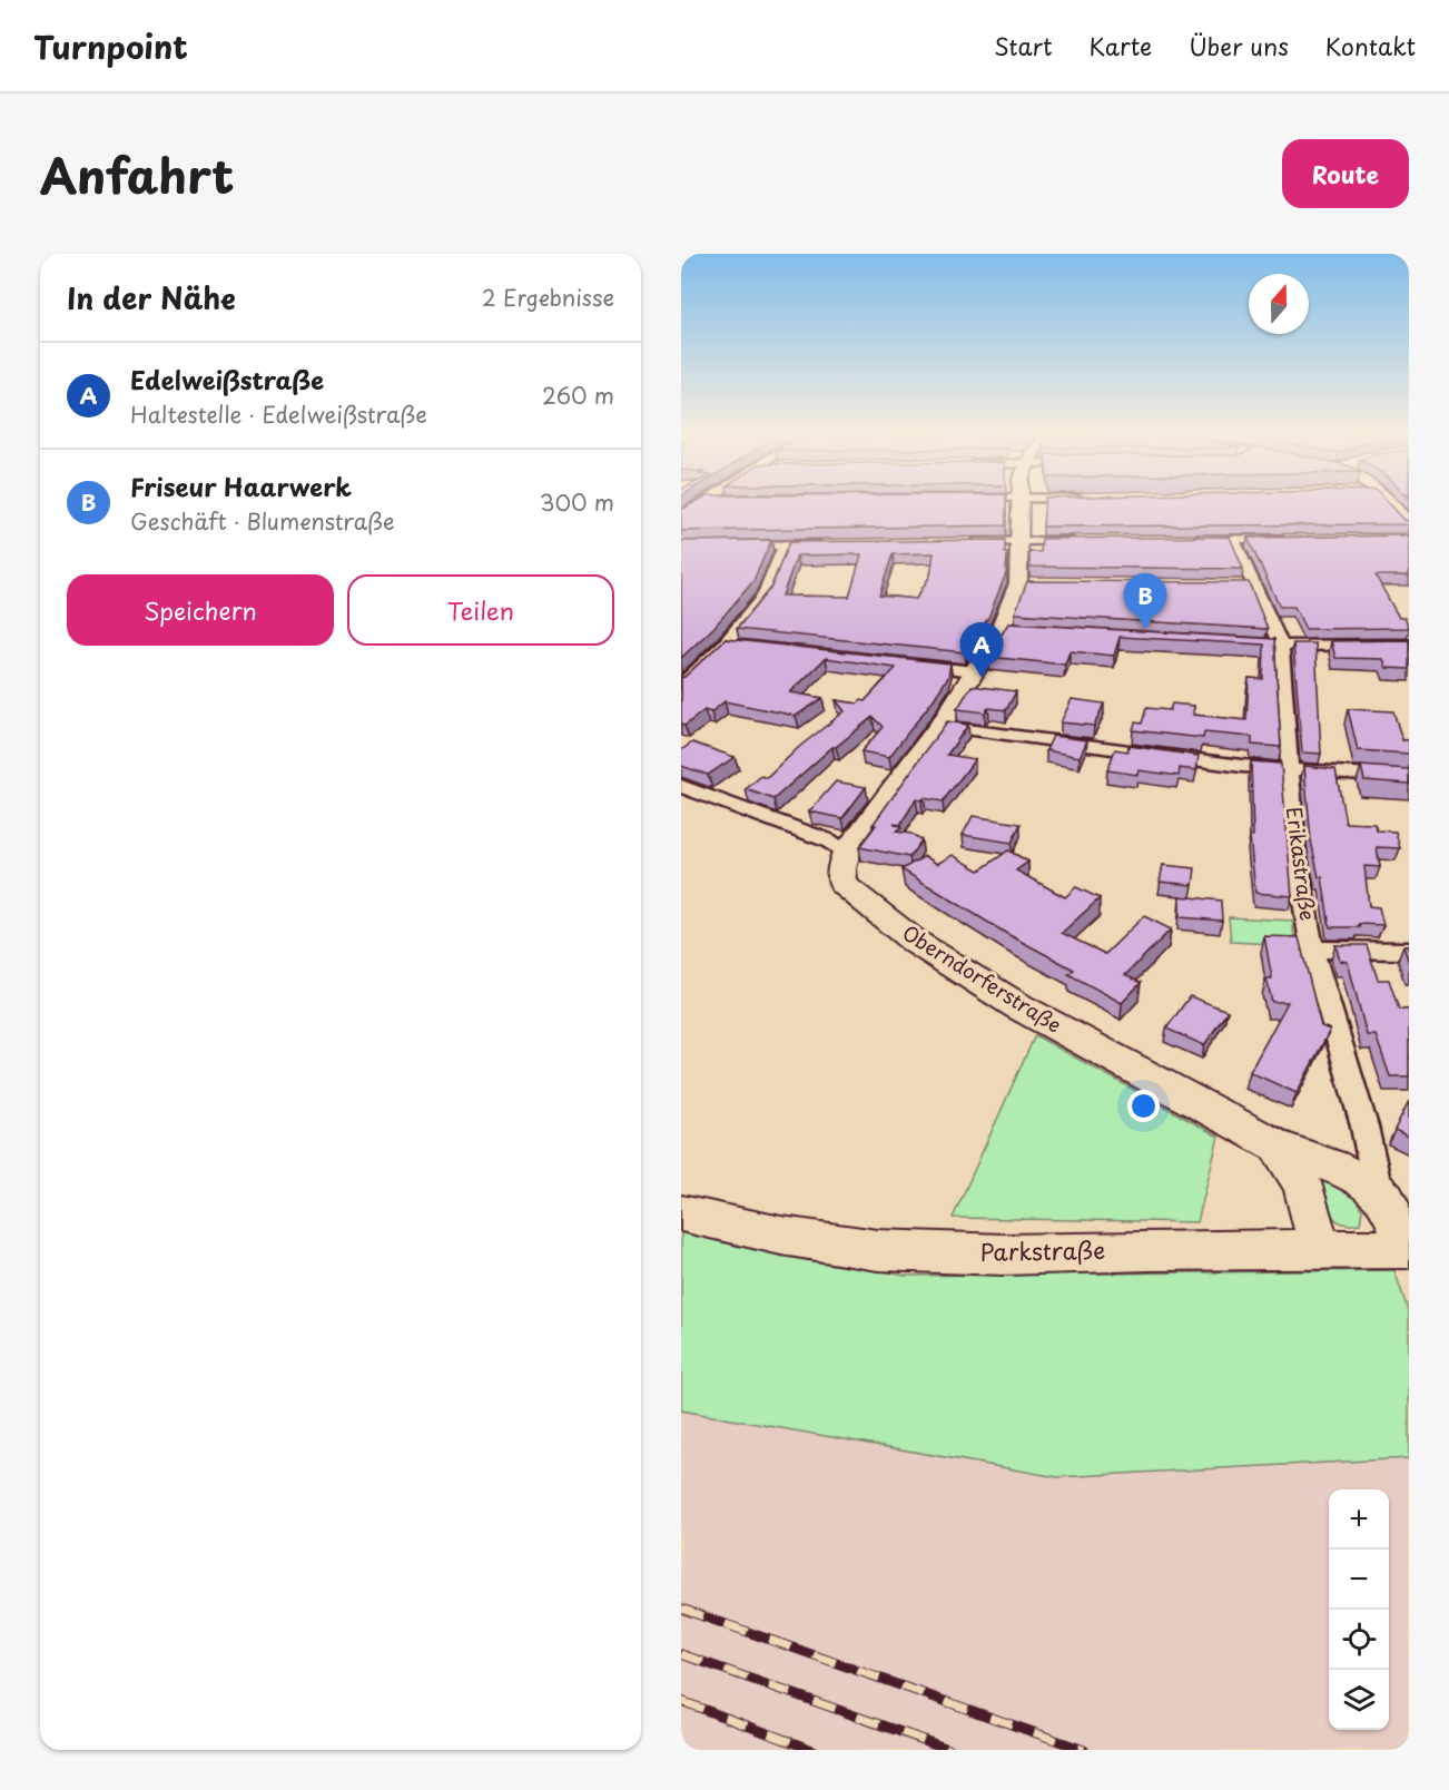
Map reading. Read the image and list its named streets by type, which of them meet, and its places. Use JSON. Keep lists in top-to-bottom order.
{
  "streets": {
    "street": ["Erikastraße", "Oberndorferstraße", "Parkstraße"]
  },
  "crossings": [
    ["Erikastraße", "Oberndorferstraße"],
    ["Oberndorferstraße", "Parkstraße"]
  ],
  "north": "top",
  "page": {
    "header": "Turnpoint",
    "nav": [
      "Start",
      "Karte",
      "Über uns",
      "Kontakt"
    ],
    "title": "Anfahrt",
    "buttons": [
      "Route",
      ["Speichern", "Teilen"]
    ],
    "heading": ["In der Nähe", "2 Ergebnisse"],
    "list": [
      {
        "mark": "A",
        "name": "Edelweißstraße",
        "note": "Haltestelle · Edelweißstraße",
        "value": "260 m"
      },
      {
        "mark": "B",
        "name": "Friseur Haarwerk",
        "note": "Geschäft · Blumenstraße",
        "value": "300 m"
      }
    ],
    "pins": ["B", "A"],
    "map_buttons": ["+", "−"]
  }
}
